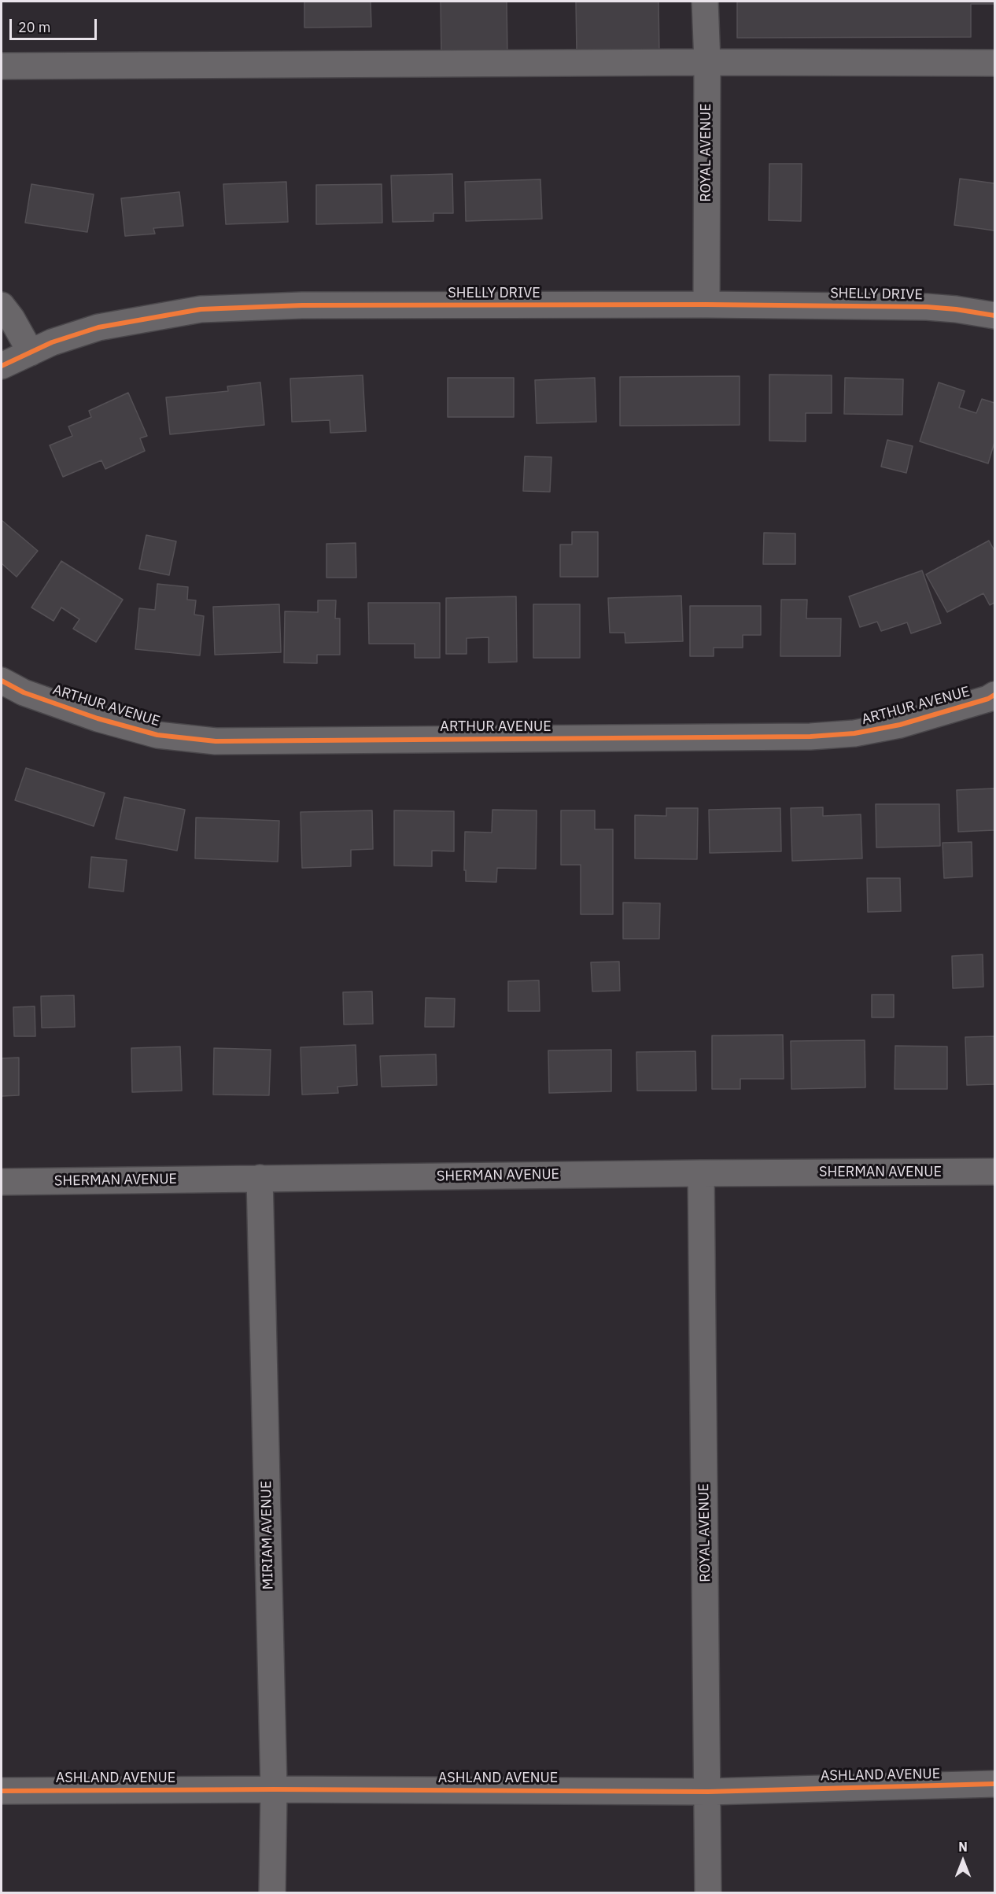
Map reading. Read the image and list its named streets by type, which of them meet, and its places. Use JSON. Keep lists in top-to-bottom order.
{
  "streets": {
    "street": [
      "ROYAL AVENUE",
      "SHELLY DRIVE",
      "ARTHUR AVENUE",
      "SHERMAN AVENUE",
      "MIRIAM AVENUE",
      "ASHLAND AVENUE"
    ]
  },
  "crossings": [
    ["ROYAL AVENUE", "SHELLY DRIVE"],
    ["ROYAL AVENUE", "SHERMAN AVENUE"],
    ["ROYAL AVENUE", "ASHLAND AVENUE"],
    ["SHERMAN AVENUE", "MIRIAM AVENUE"],
    ["MIRIAM AVENUE", "ASHLAND AVENUE"]
  ],
  "scale_bar": "20 m",
  "north": "top"
}
